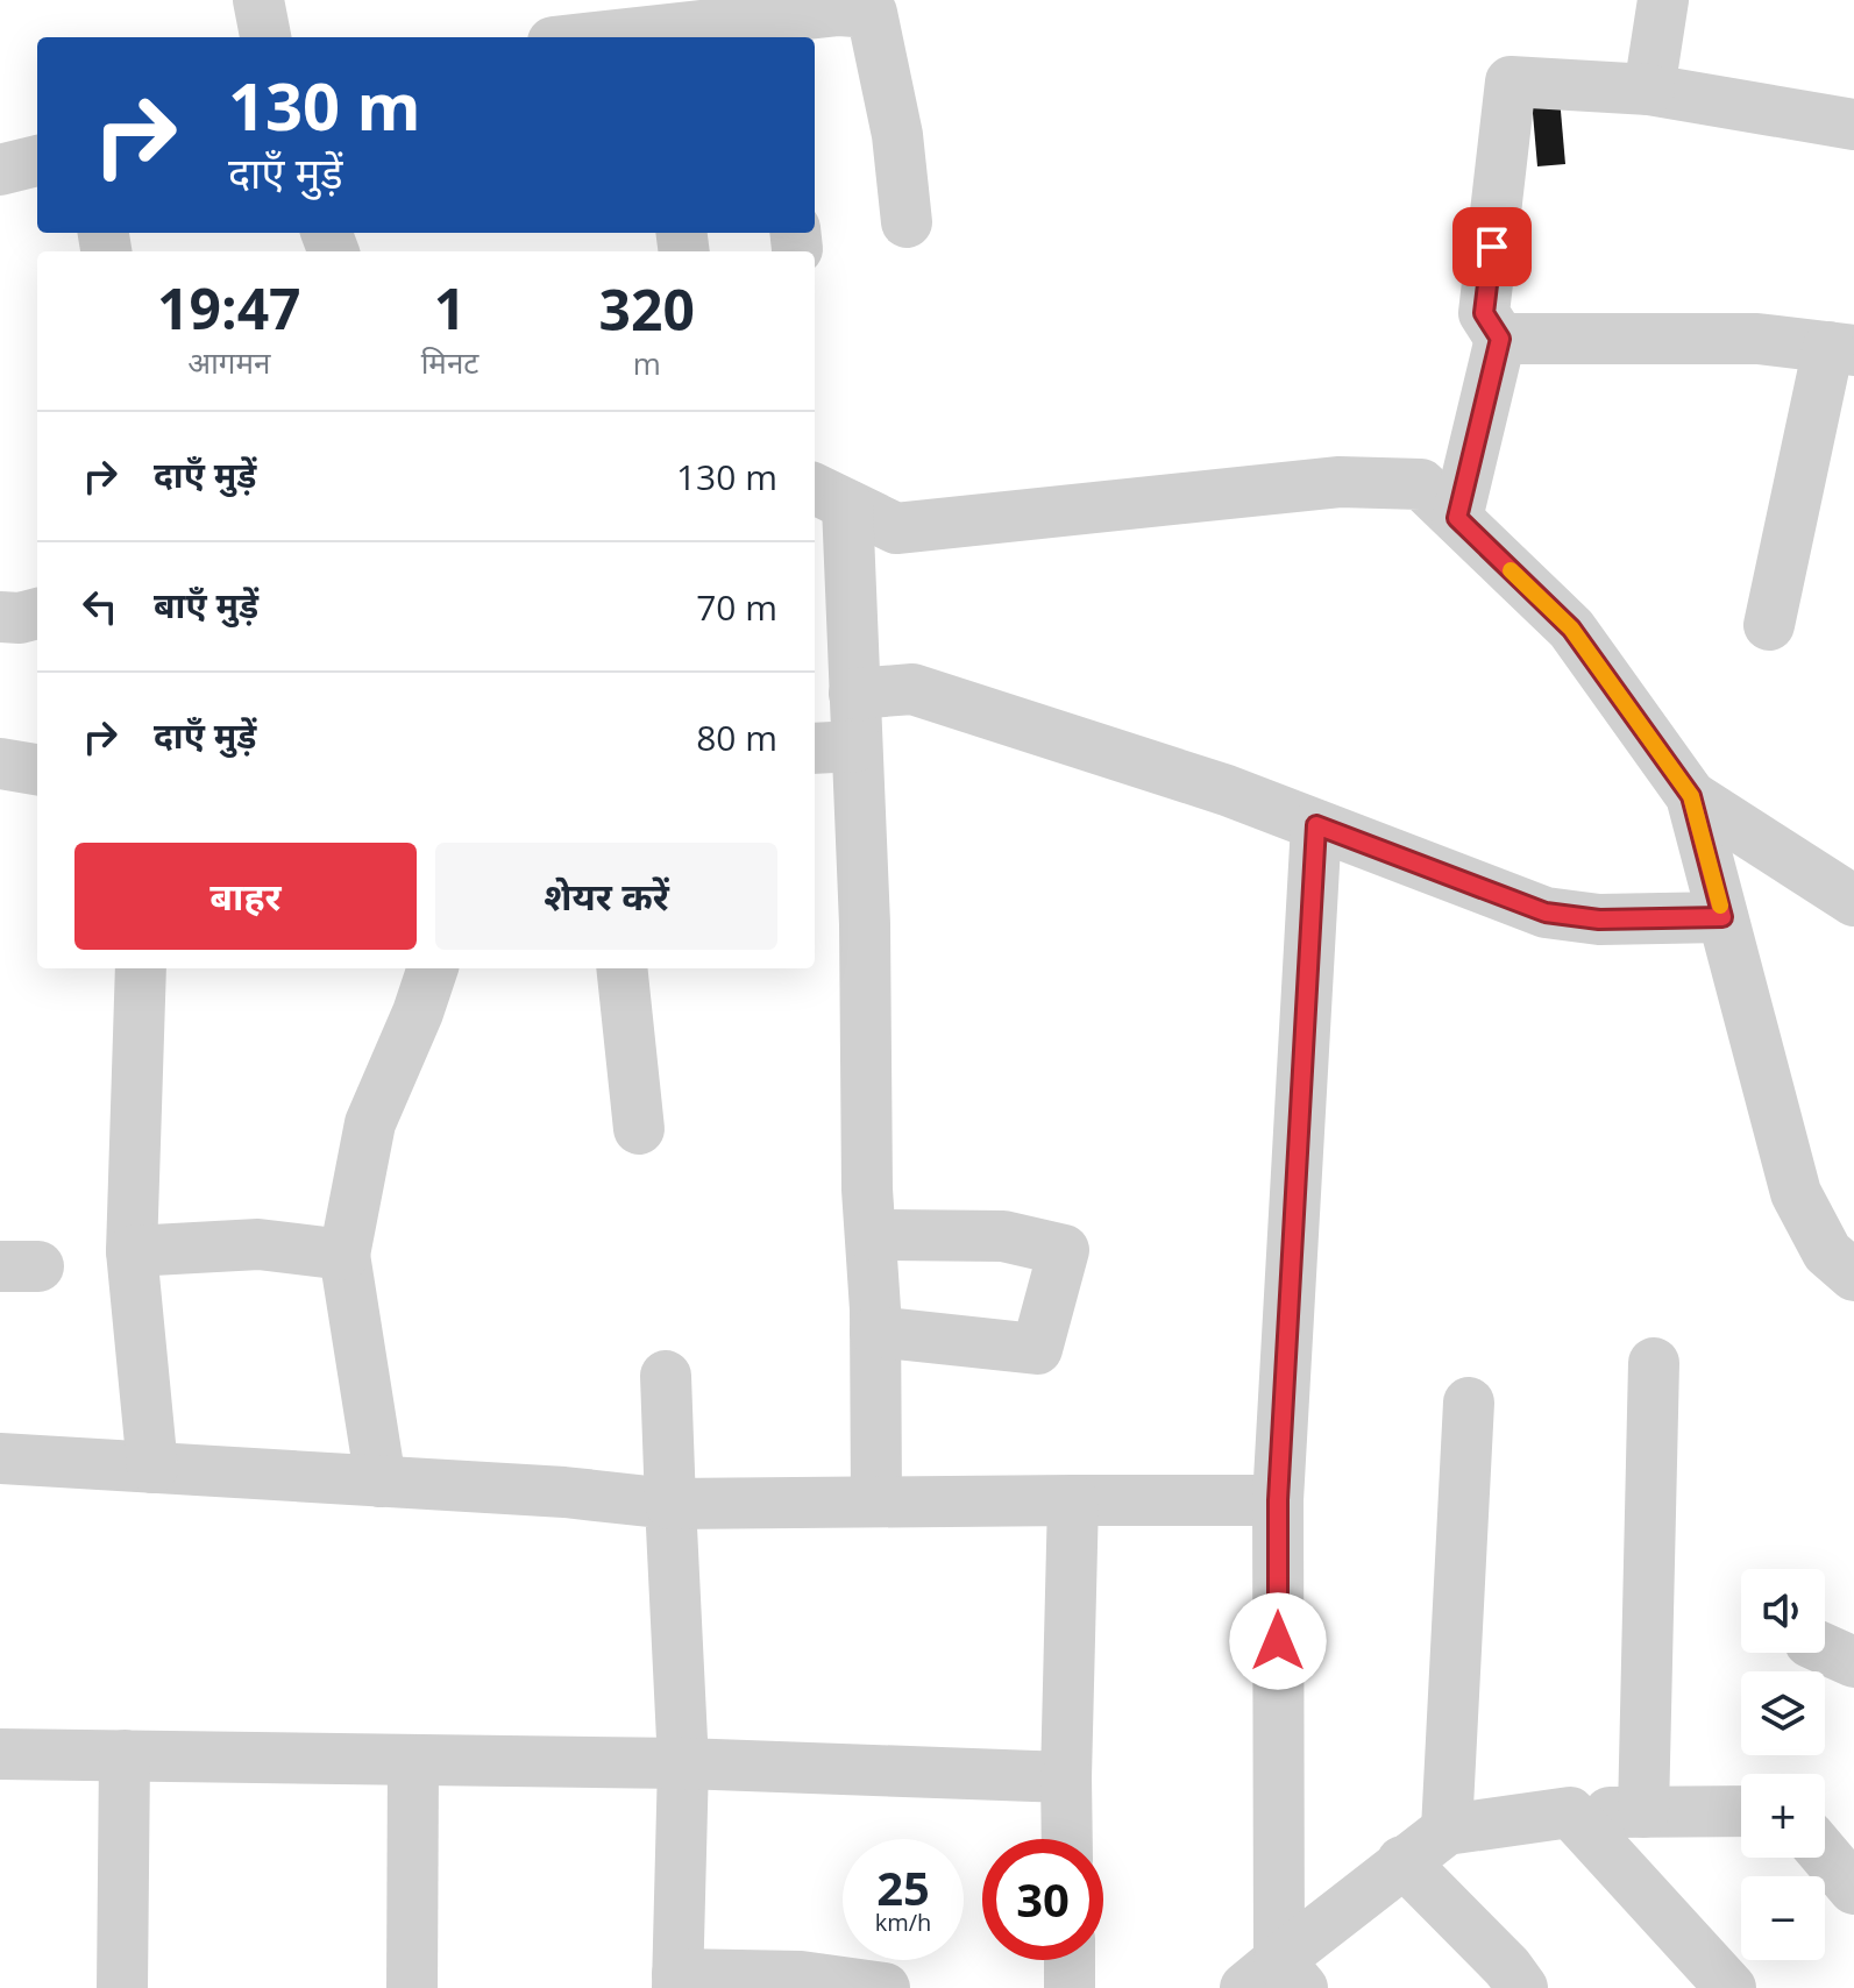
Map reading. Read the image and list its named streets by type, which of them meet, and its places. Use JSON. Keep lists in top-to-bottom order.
{
  "page": {
    "turn": ["130 m", "दाएँ मुड़ें"],
    "eta": [
      "19:47",
      "आगमन",
      "1",
      "मिनट",
      "320",
      "m"
    ],
    "list": [
      {
        "name": "दाएँ मुड़ें",
        "value": "130 m"
      },
      {
        "name": "बाएँ मुड़ें",
        "value": "70 m"
      },
      {
        "name": "दाएँ मुड़ें",
        "value": "80 m"
      }
    ],
    "buttons": ["बाहर", "शेयर करें"],
    "map_buttons": ["+", "−"],
    "speed": "25 km/h",
    "limit": "30"
  }
}
